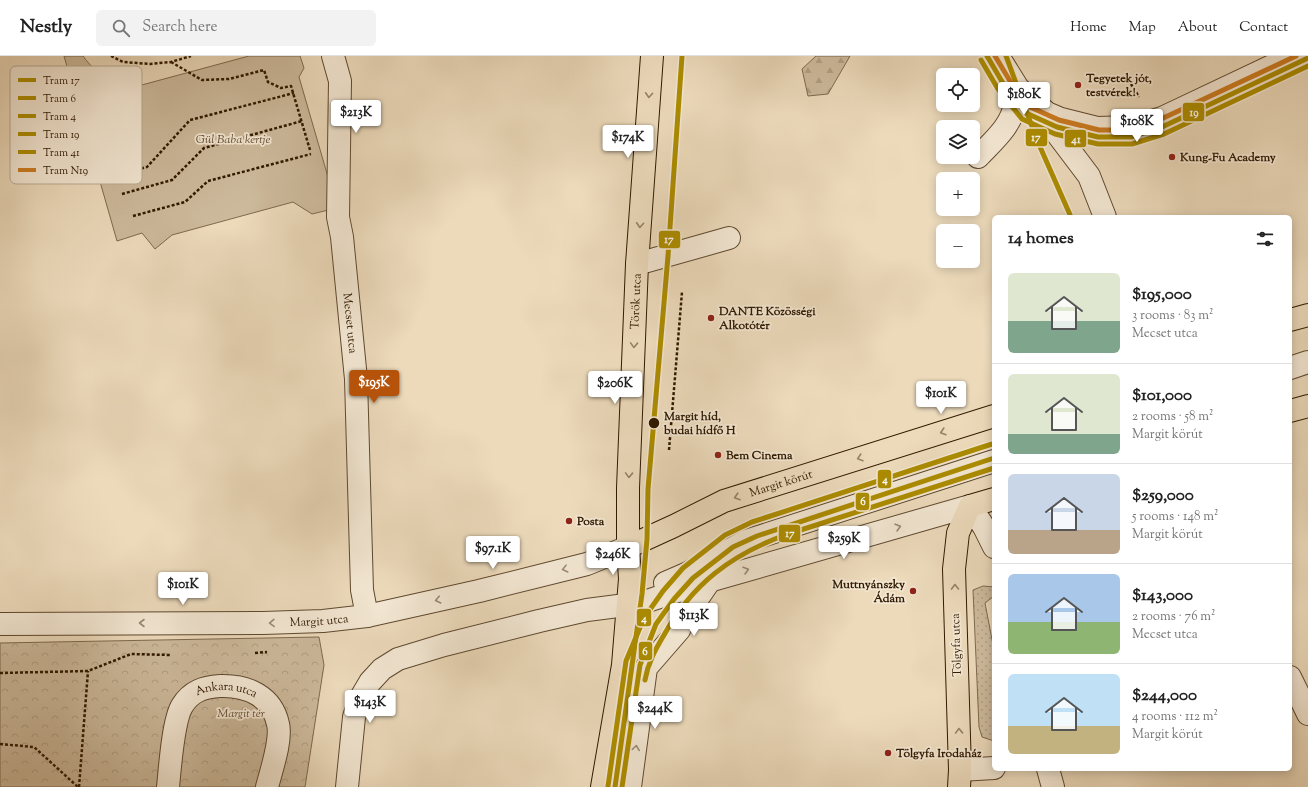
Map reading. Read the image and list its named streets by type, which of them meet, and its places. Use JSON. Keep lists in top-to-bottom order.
{
  "streets": {
    "main road": ["Török utca", "Margit körút", "Tölgyfa utca"],
    "street": ["Mecset utca", "Margit utca", "Ankara utca"]
  },
  "crossings": [
    ["Török utca", "Margit körút"],
    ["Török utca", "Margit utca"],
    ["Mecset utca", "Margit utca"],
    ["Margit körút", "Margit utca"]
  ],
  "one_way": [
    "Török utca",
    "Margit körút",
    "Margit utca",
    "Tölgyfa utca"
  ],
  "parks": ["Gül Baba kertje", "Margit tér"],
  "places": [
    "Tegyetek jót, testvérek!",
    "Kung-Fu Academy",
    "DANTE Közösségi Alkotótér",
    "Margit híd, budai hídfő H",
    "Bem Cinema",
    "Posta",
    "Muttnyánszky Ádám",
    "Tölgyfa Irodaház"
  ],
  "lines": [
    "tram line 17",
    "tram line 19",
    "tram line N19",
    "tram line 41",
    "tram line 4",
    "tram line 6"
  ],
  "legend": [
    "Tram 17",
    "Tram 6",
    "Tram 4",
    "Tram 19",
    "Tram 41",
    "Tram N19"
  ],
  "page": {
    "header": "Nestly",
    "search": "Search here",
    "nav": [
      "Home",
      "Map",
      "About",
      "Contact"
    ],
    "map_buttons": ["+", "−"],
    "price": [
      "$180K",
      "$213K",
      "$108K",
      "$174K",
      "$195K",
      "$206K",
      "$101K",
      "$259K",
      "$97.1K",
      "$246K",
      "$101K",
      "$113K",
      "$143K",
      "$244K"
    ],
    "heading": "14 homes",
    "list": [
      {
        "name": "$195,000",
        "note": "3 rooms · 83 m² · Mecset utca"
      },
      {
        "name": "$101,000",
        "note": "2 rooms · 58 m² · Margit körút"
      },
      {
        "name": "$259,000",
        "note": "5 rooms · 148 m² · Margit körút"
      },
      {
        "name": "$143,000",
        "note": "2 rooms · 76 m² · Mecset utca"
      },
      {
        "name": "$244,000",
        "note": "4 rooms · 112 m² · Margit körút"
      }
    ]
  }
}
